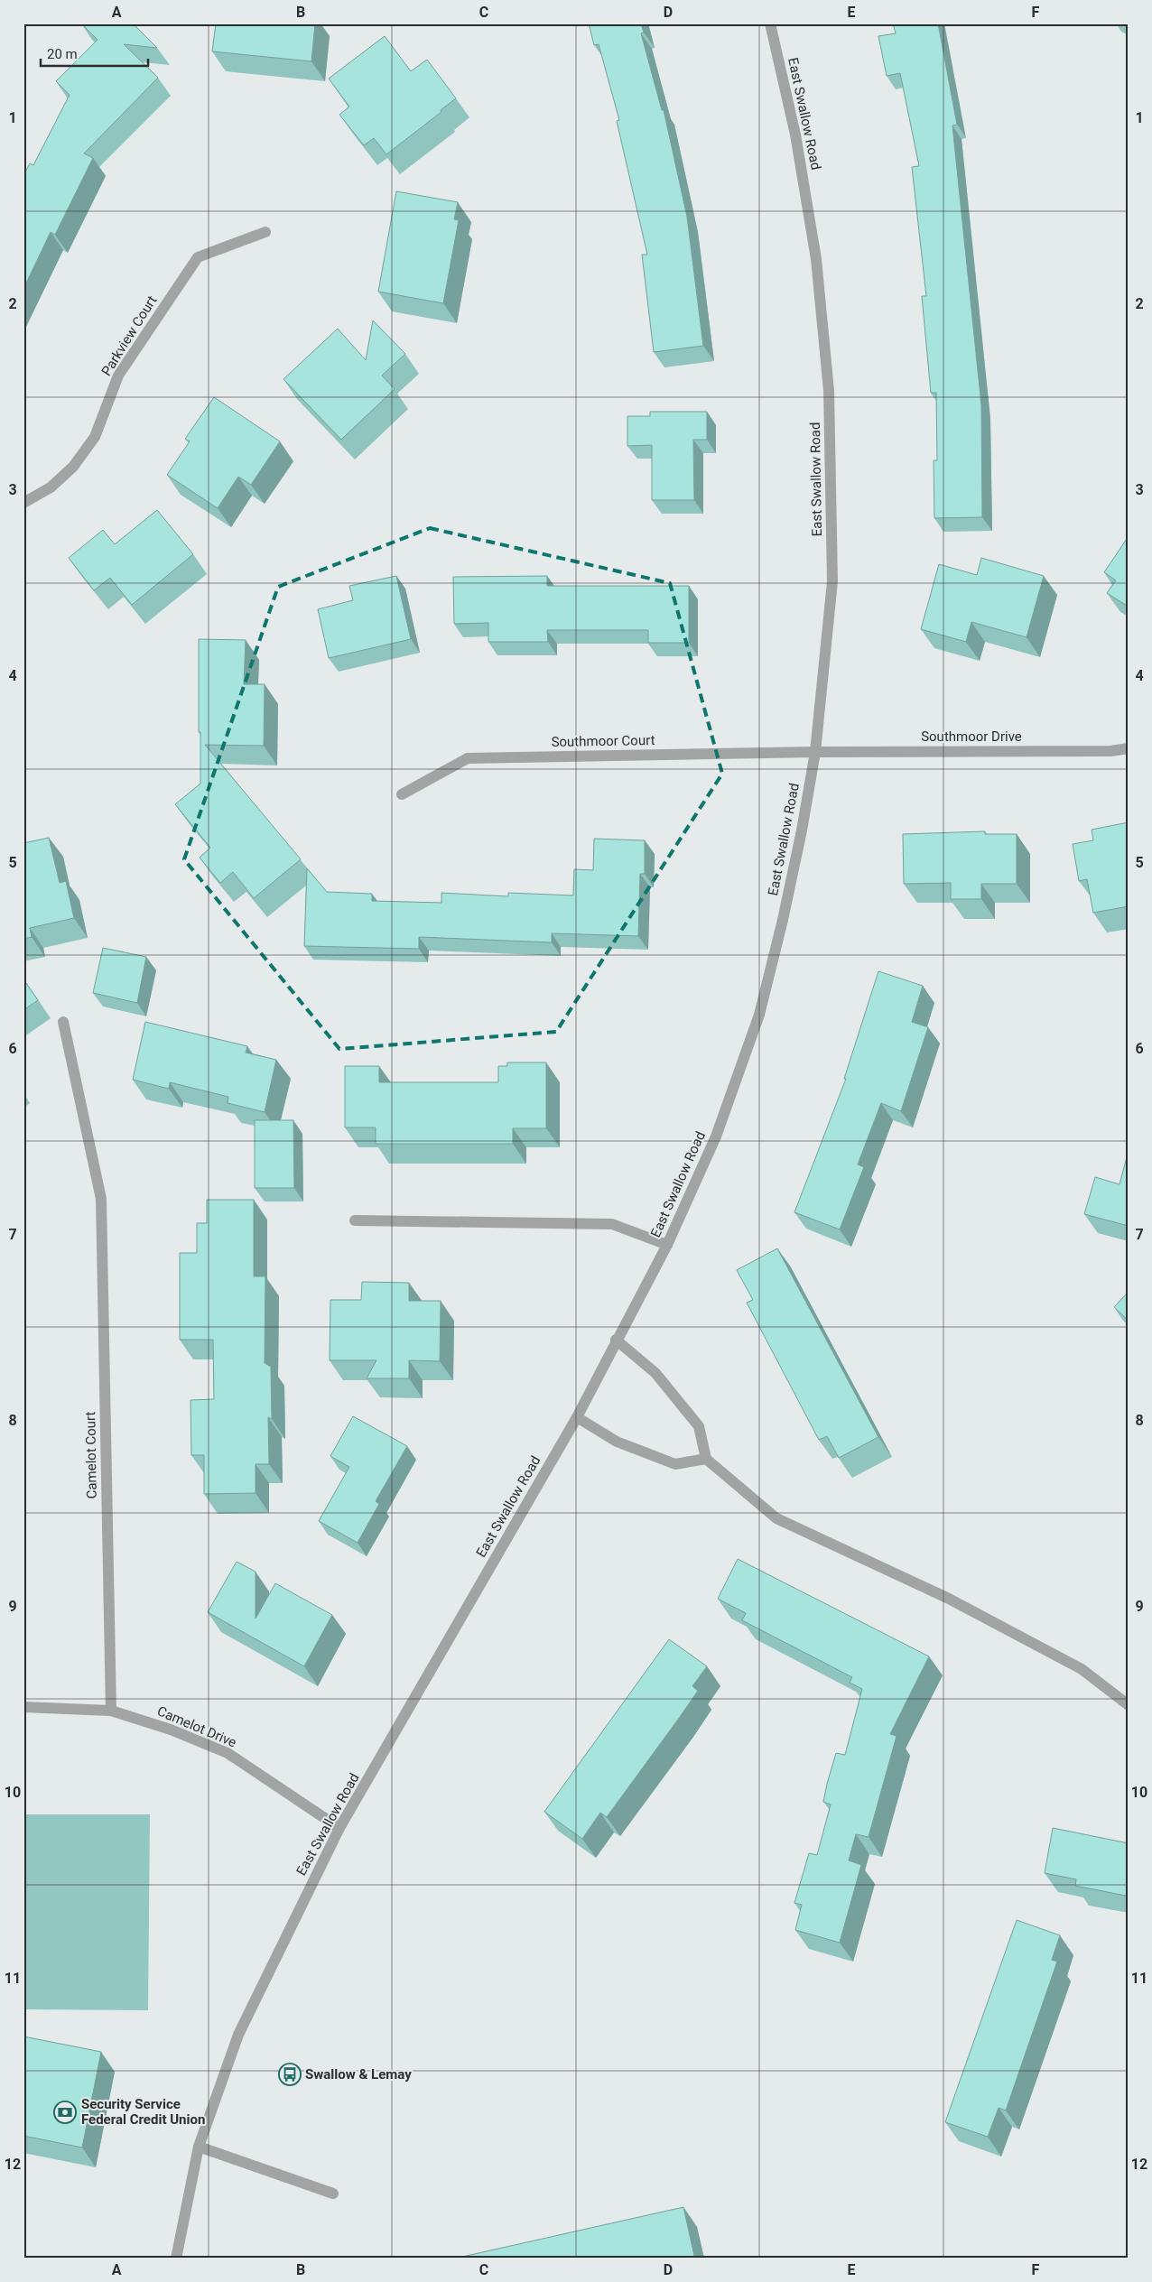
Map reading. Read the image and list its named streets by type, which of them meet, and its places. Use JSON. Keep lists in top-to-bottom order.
{
  "streets": {
    "street": [
      "East Swallow Road",
      "Parkview Court",
      "Southmoor Drive",
      "Southmoor Court",
      "Camelot Court",
      "Camelot Drive"
    ]
  },
  "crossings": [
    ["East Swallow Road", "Southmoor Drive"],
    ["East Swallow Road", "Southmoor Court"],
    ["East Swallow Road", "Camelot Drive"],
    ["Southmoor Drive", "Southmoor Court"],
    ["Camelot Court", "Camelot Drive"]
  ],
  "places": {
    "bus stop": ["Swallow & Lemay"],
    "bank": ["Security Service Federal Credit Union"]
  },
  "scale_bar": "20 m",
  "grid": {
    "columns": [
      "A",
      "B",
      "C",
      "D",
      "E",
      "F"
    ],
    "rows": [
      "1",
      "2",
      "3",
      "4",
      "5",
      "6",
      "7",
      "8",
      "9",
      "10",
      "11",
      "12"
    ]
  }
}
